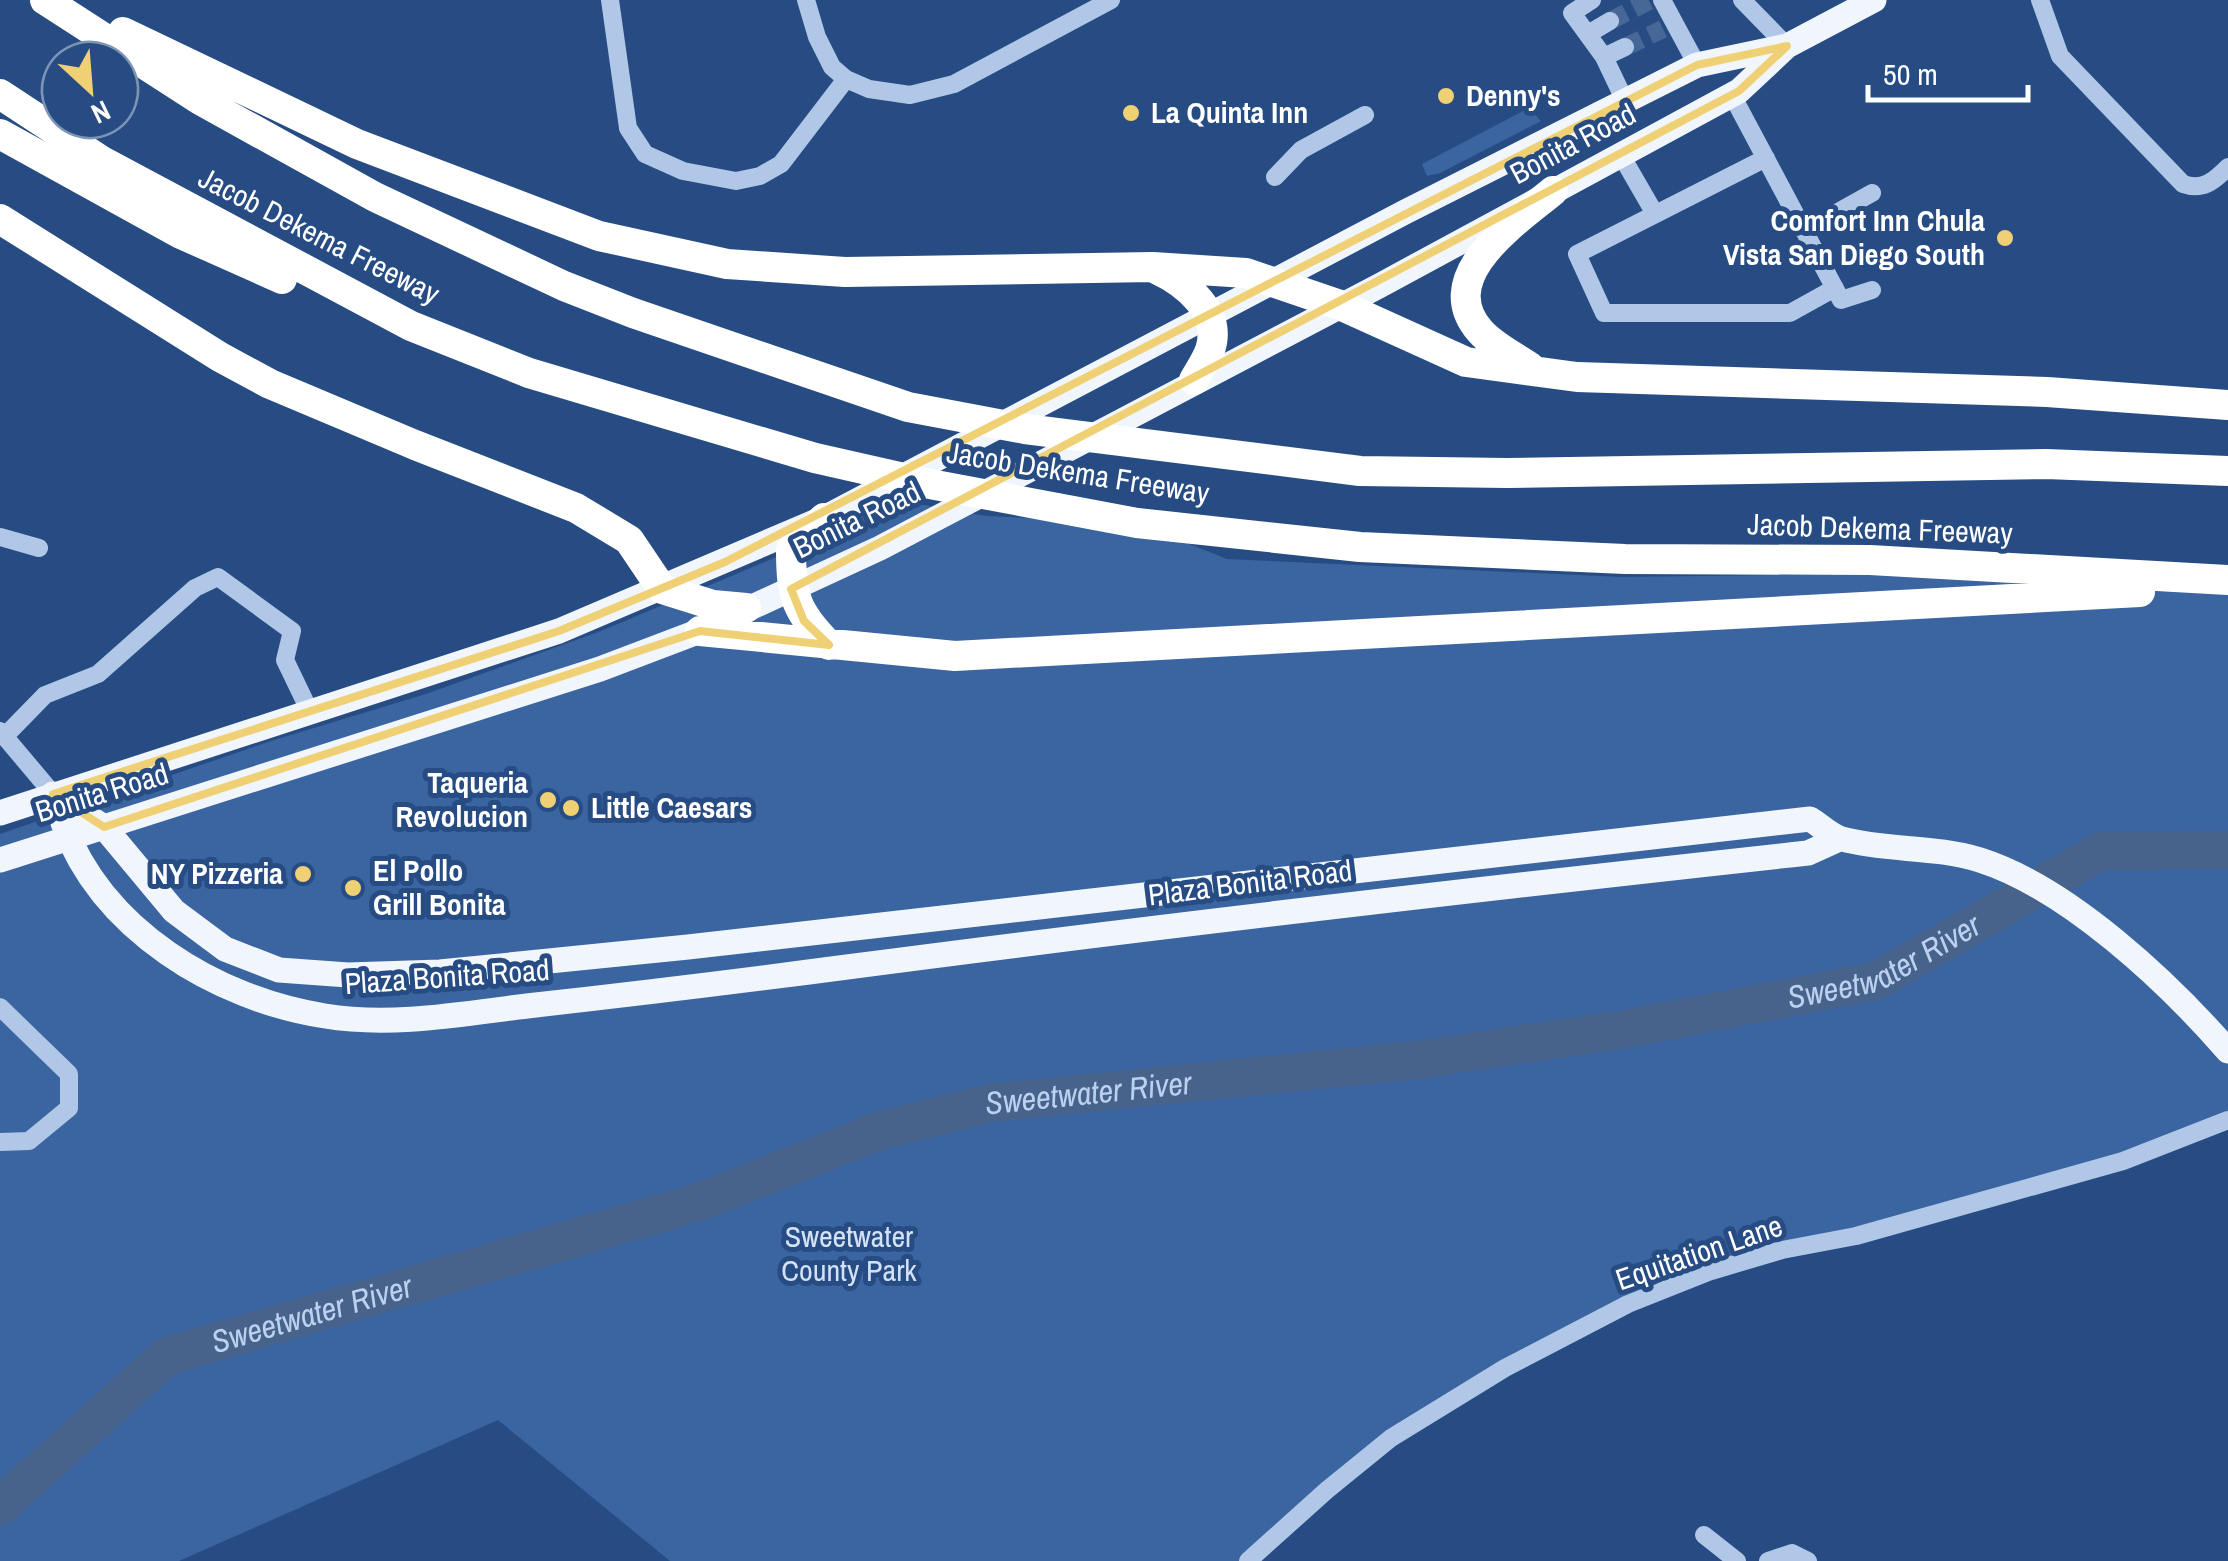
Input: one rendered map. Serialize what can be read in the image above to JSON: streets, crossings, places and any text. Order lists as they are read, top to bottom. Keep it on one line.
{"streets":{"highway":["Jacob Dekema Freeway"],"main road":["Bonita Road","Plaza Bonita Road"],"street":["Equitation Lane"]},"crossings":[["Bonita Road","Plaza Bonita Road"]],"water":["Sweetwater River"],"parks":["Sweetwater County Park"],"places":["Denny's","La Quinta Inn","Comfort Inn Chula Vista San Diego South","Taqueria Revolucion","Little Caesars","NY Pizzeria","El Pollo Grill Bonita"],"scale_bar":"50 m","north":"bottom right"}
